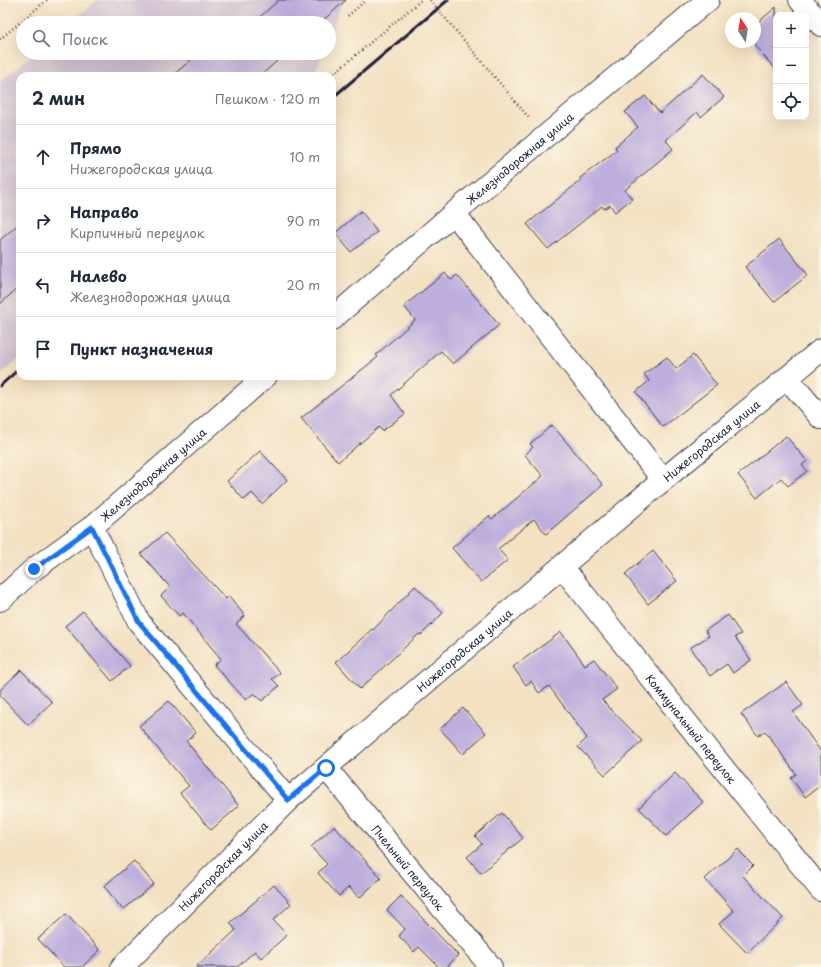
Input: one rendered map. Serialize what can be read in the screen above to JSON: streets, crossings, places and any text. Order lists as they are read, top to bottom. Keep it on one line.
{"streets":{"street":["Железнодорожная улица","Нижегородская улица","Коммунальный переулок","Пчельный переулок"]},"crossings":[["Нижегородская улица","Коммунальный переулок"],["Нижегородская улица","Пчельный переулок"]],"north":"top","page":{"map_buttons":["+","−"],"search":"Поиск","heading":["2 мин","Пешком · 120 m"],"list":[["Прямо","Нижегородская улица","10 m"],["Направо","Кирпичный переулок","90 m"],["Налево","Железнодорожная улица","20 m"],"Пункт назначения"]}}
